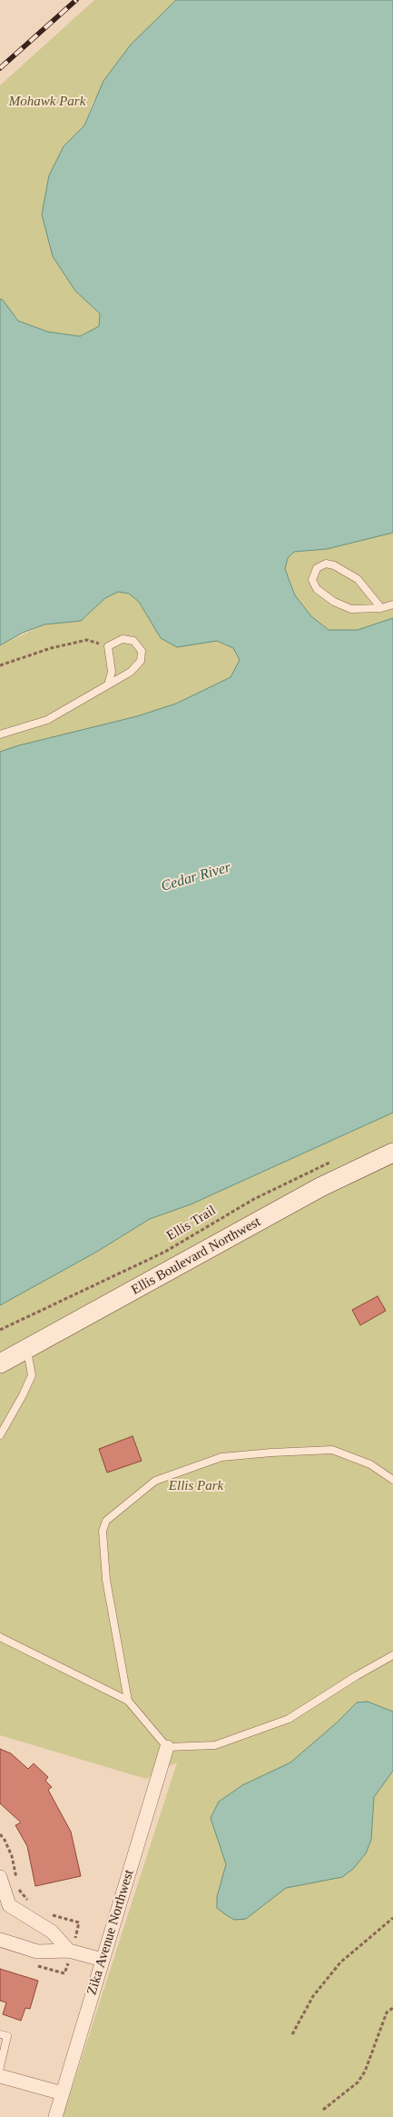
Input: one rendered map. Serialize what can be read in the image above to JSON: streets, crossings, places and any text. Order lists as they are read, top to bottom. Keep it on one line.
{"streets":{"street":["Ellis Boulevard Northwest","Zika Avenue Northwest"],"path":["Ellis Trail"]},"water":["Cedar River"],"parks":["Mohawk Park","Ellis Park"]}
